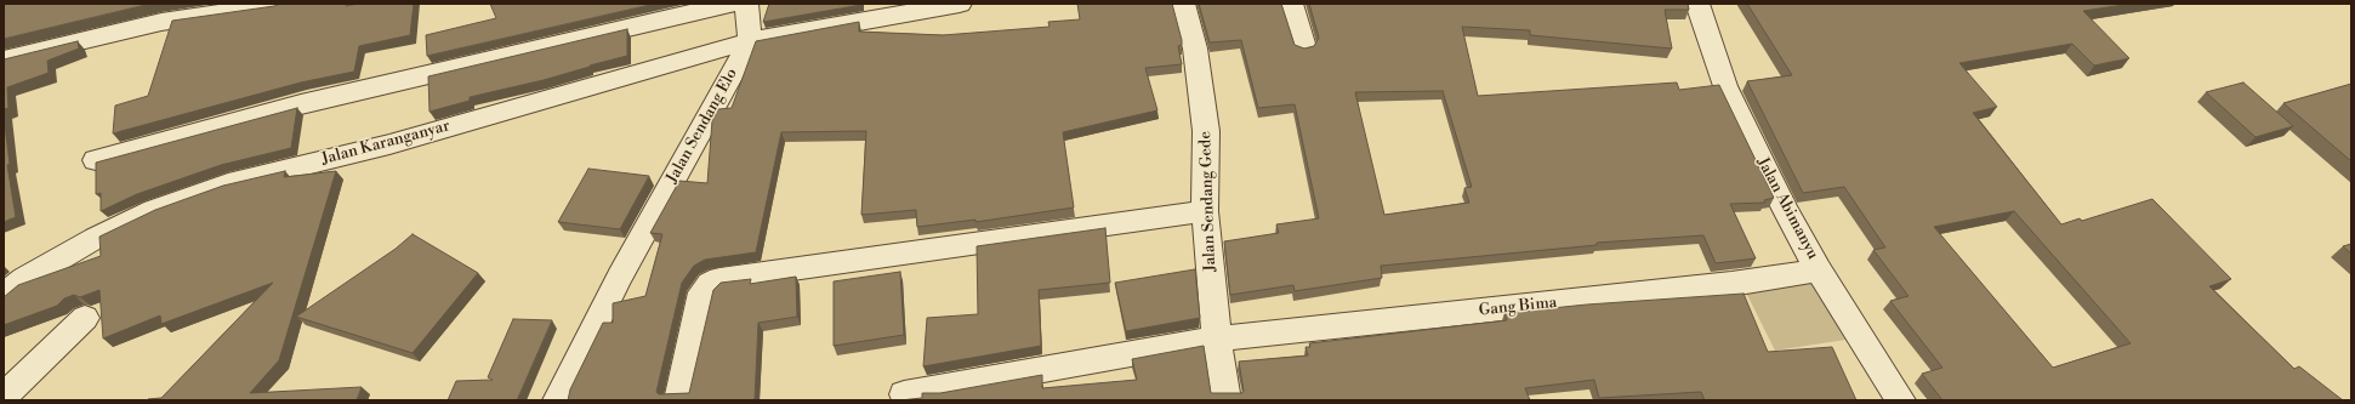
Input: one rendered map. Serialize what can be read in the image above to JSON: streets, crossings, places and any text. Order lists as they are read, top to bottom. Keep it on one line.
{"streets":{"street":["Jalan Sendang Elo","Jalan Karanganyar","Jalan Sendang Gede","Jalan Abimanyu","Gang Bima"]},"crossings":[["Jalan Sendang Elo","Jalan Karanganyar"],["Jalan Sendang Gede","Gang Bima"],["Jalan Abimanyu","Gang Bima"]]}
